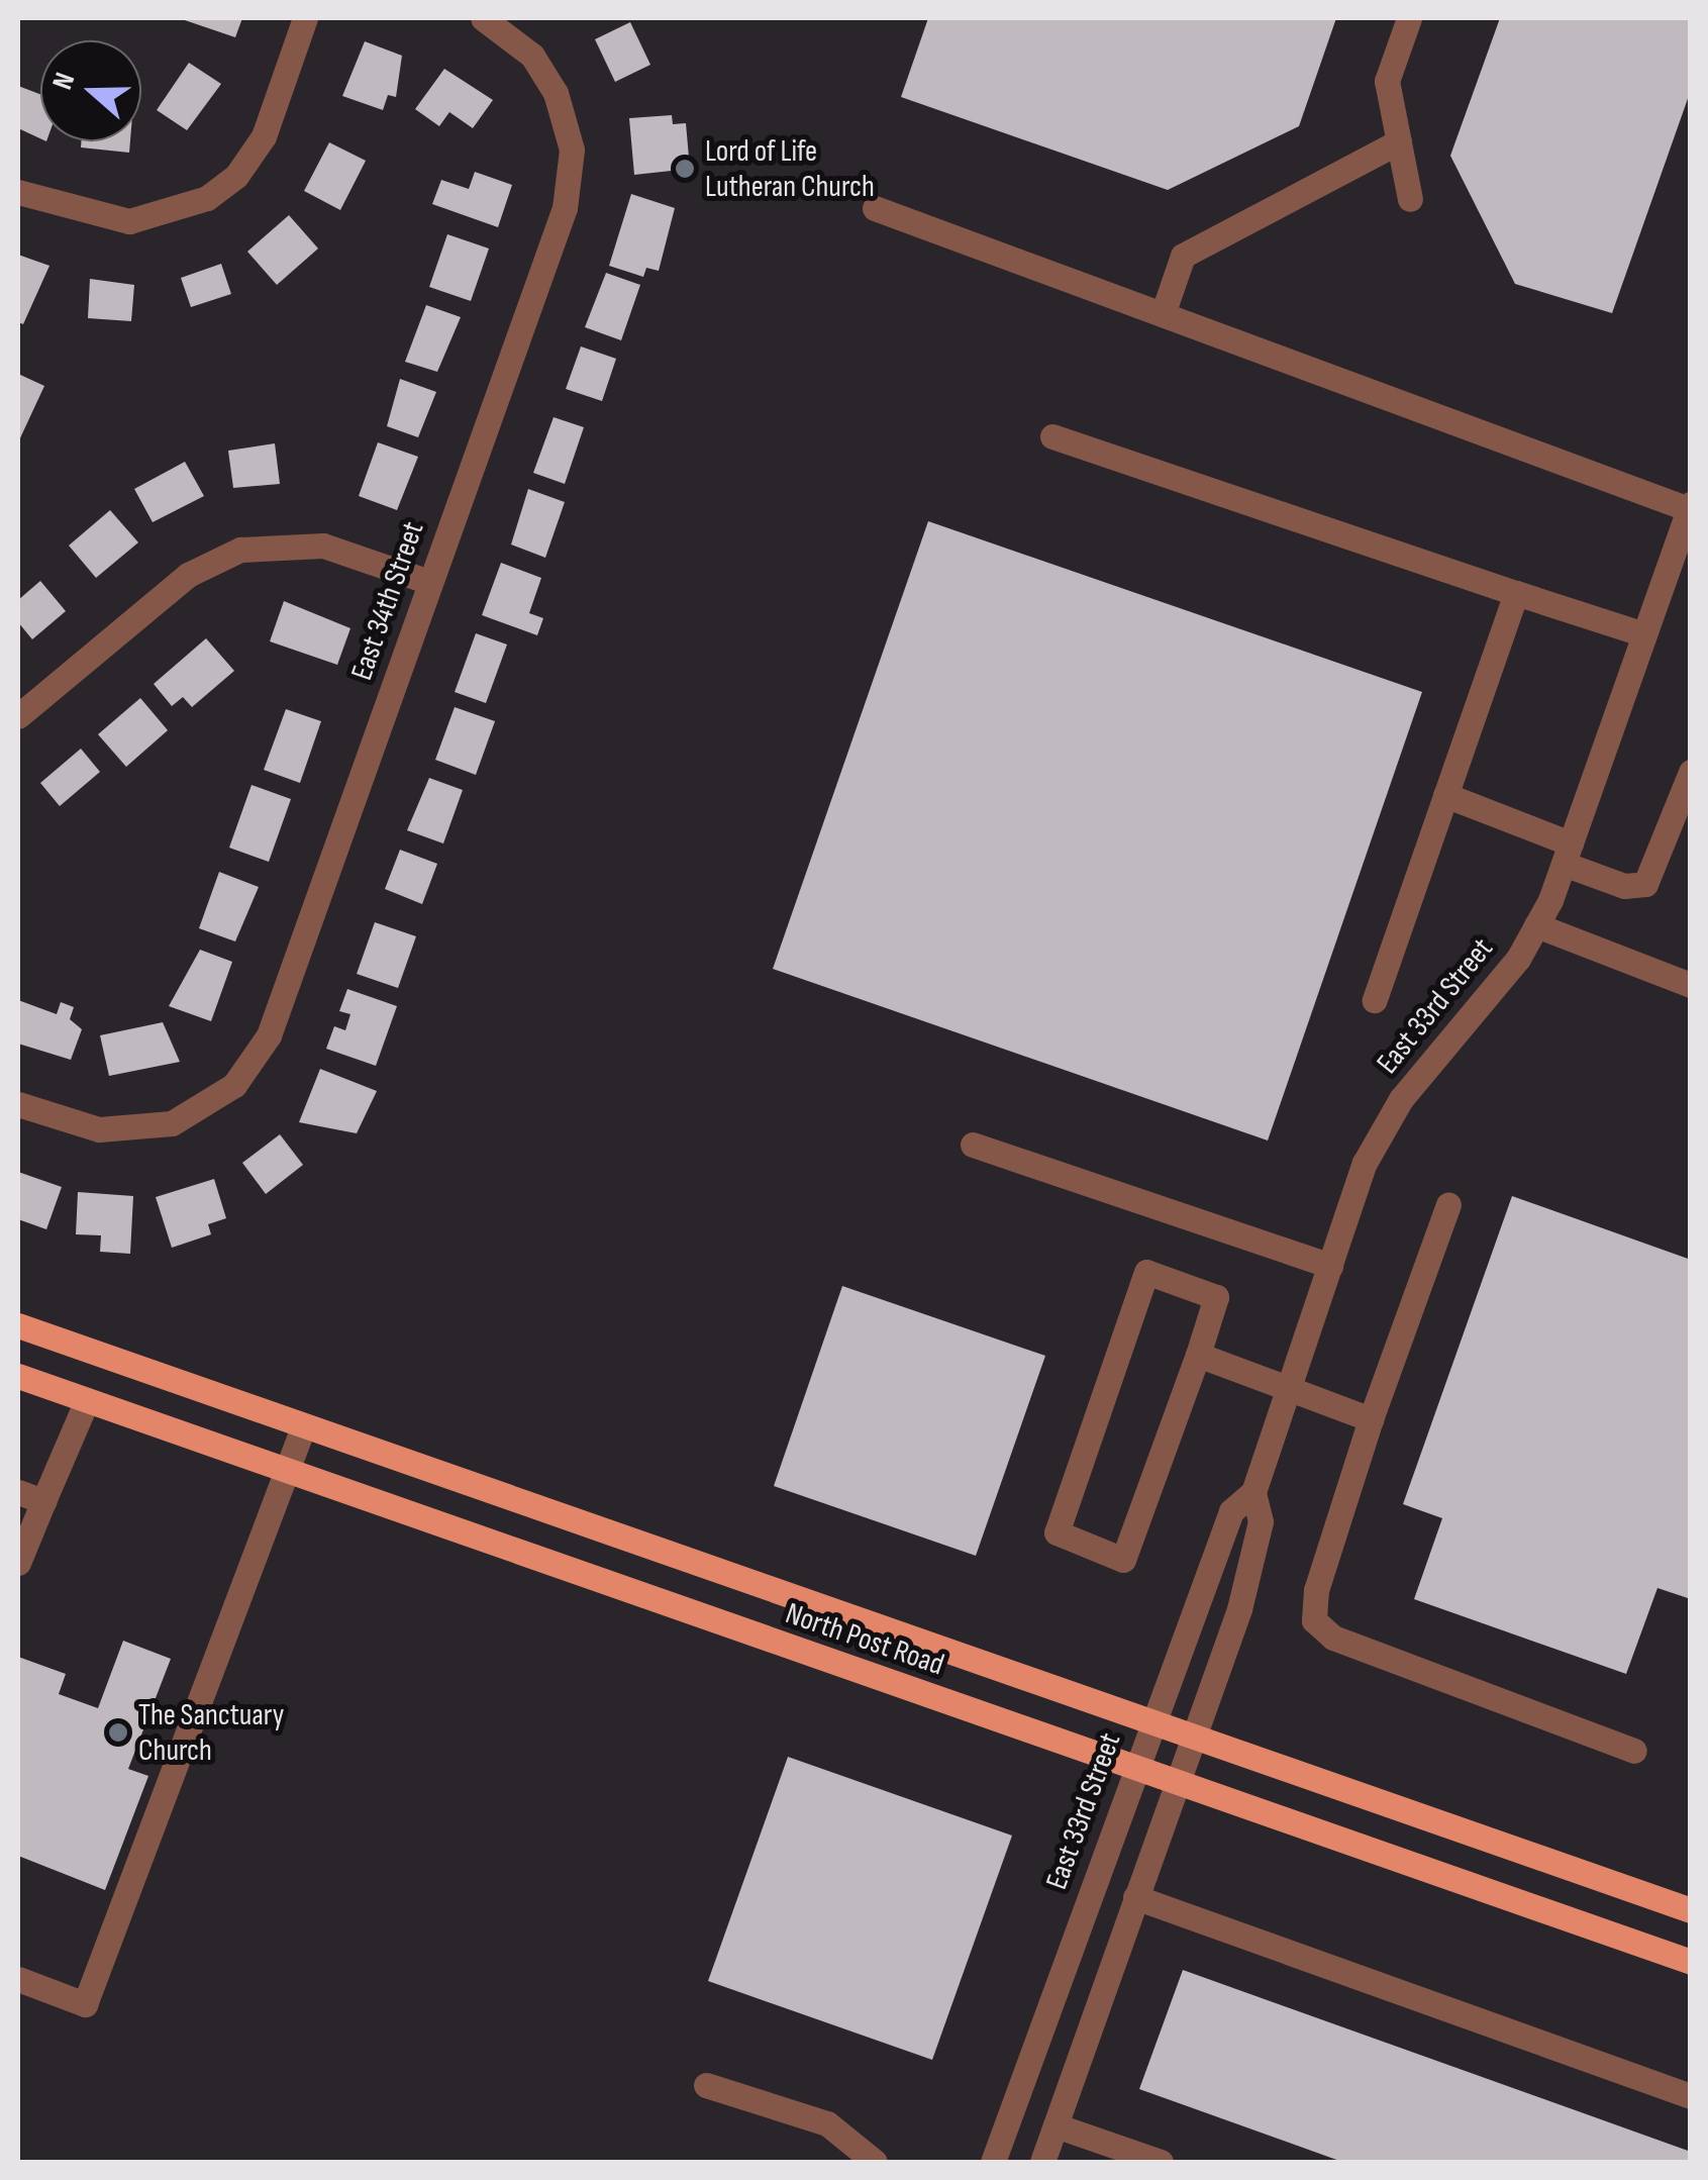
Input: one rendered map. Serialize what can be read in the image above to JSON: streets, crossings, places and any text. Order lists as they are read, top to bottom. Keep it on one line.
{"streets":{"main road":["North Post Road"],"street":["East 34th Street","East 33rd Street"]},"crossings":[["East 33rd Street","North Post Road"]],"places":["Lord of Life Lutheran Church","The Sanctuary Church"],"north":"left"}
